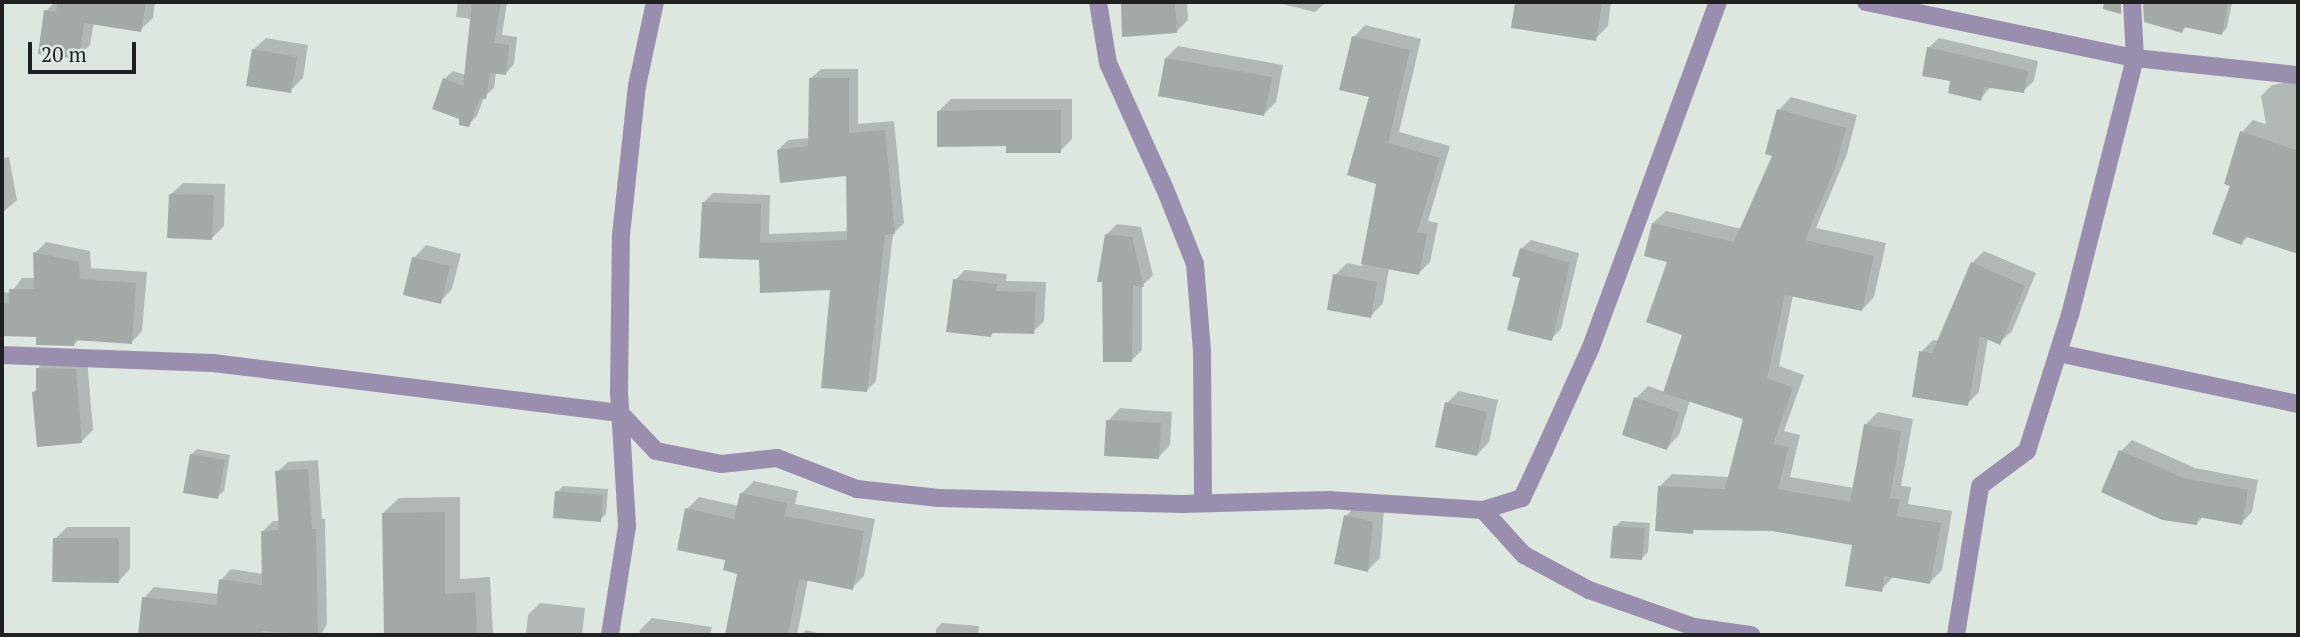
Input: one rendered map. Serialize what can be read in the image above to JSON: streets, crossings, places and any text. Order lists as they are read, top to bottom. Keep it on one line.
{"scale_bar":"20 m"}
